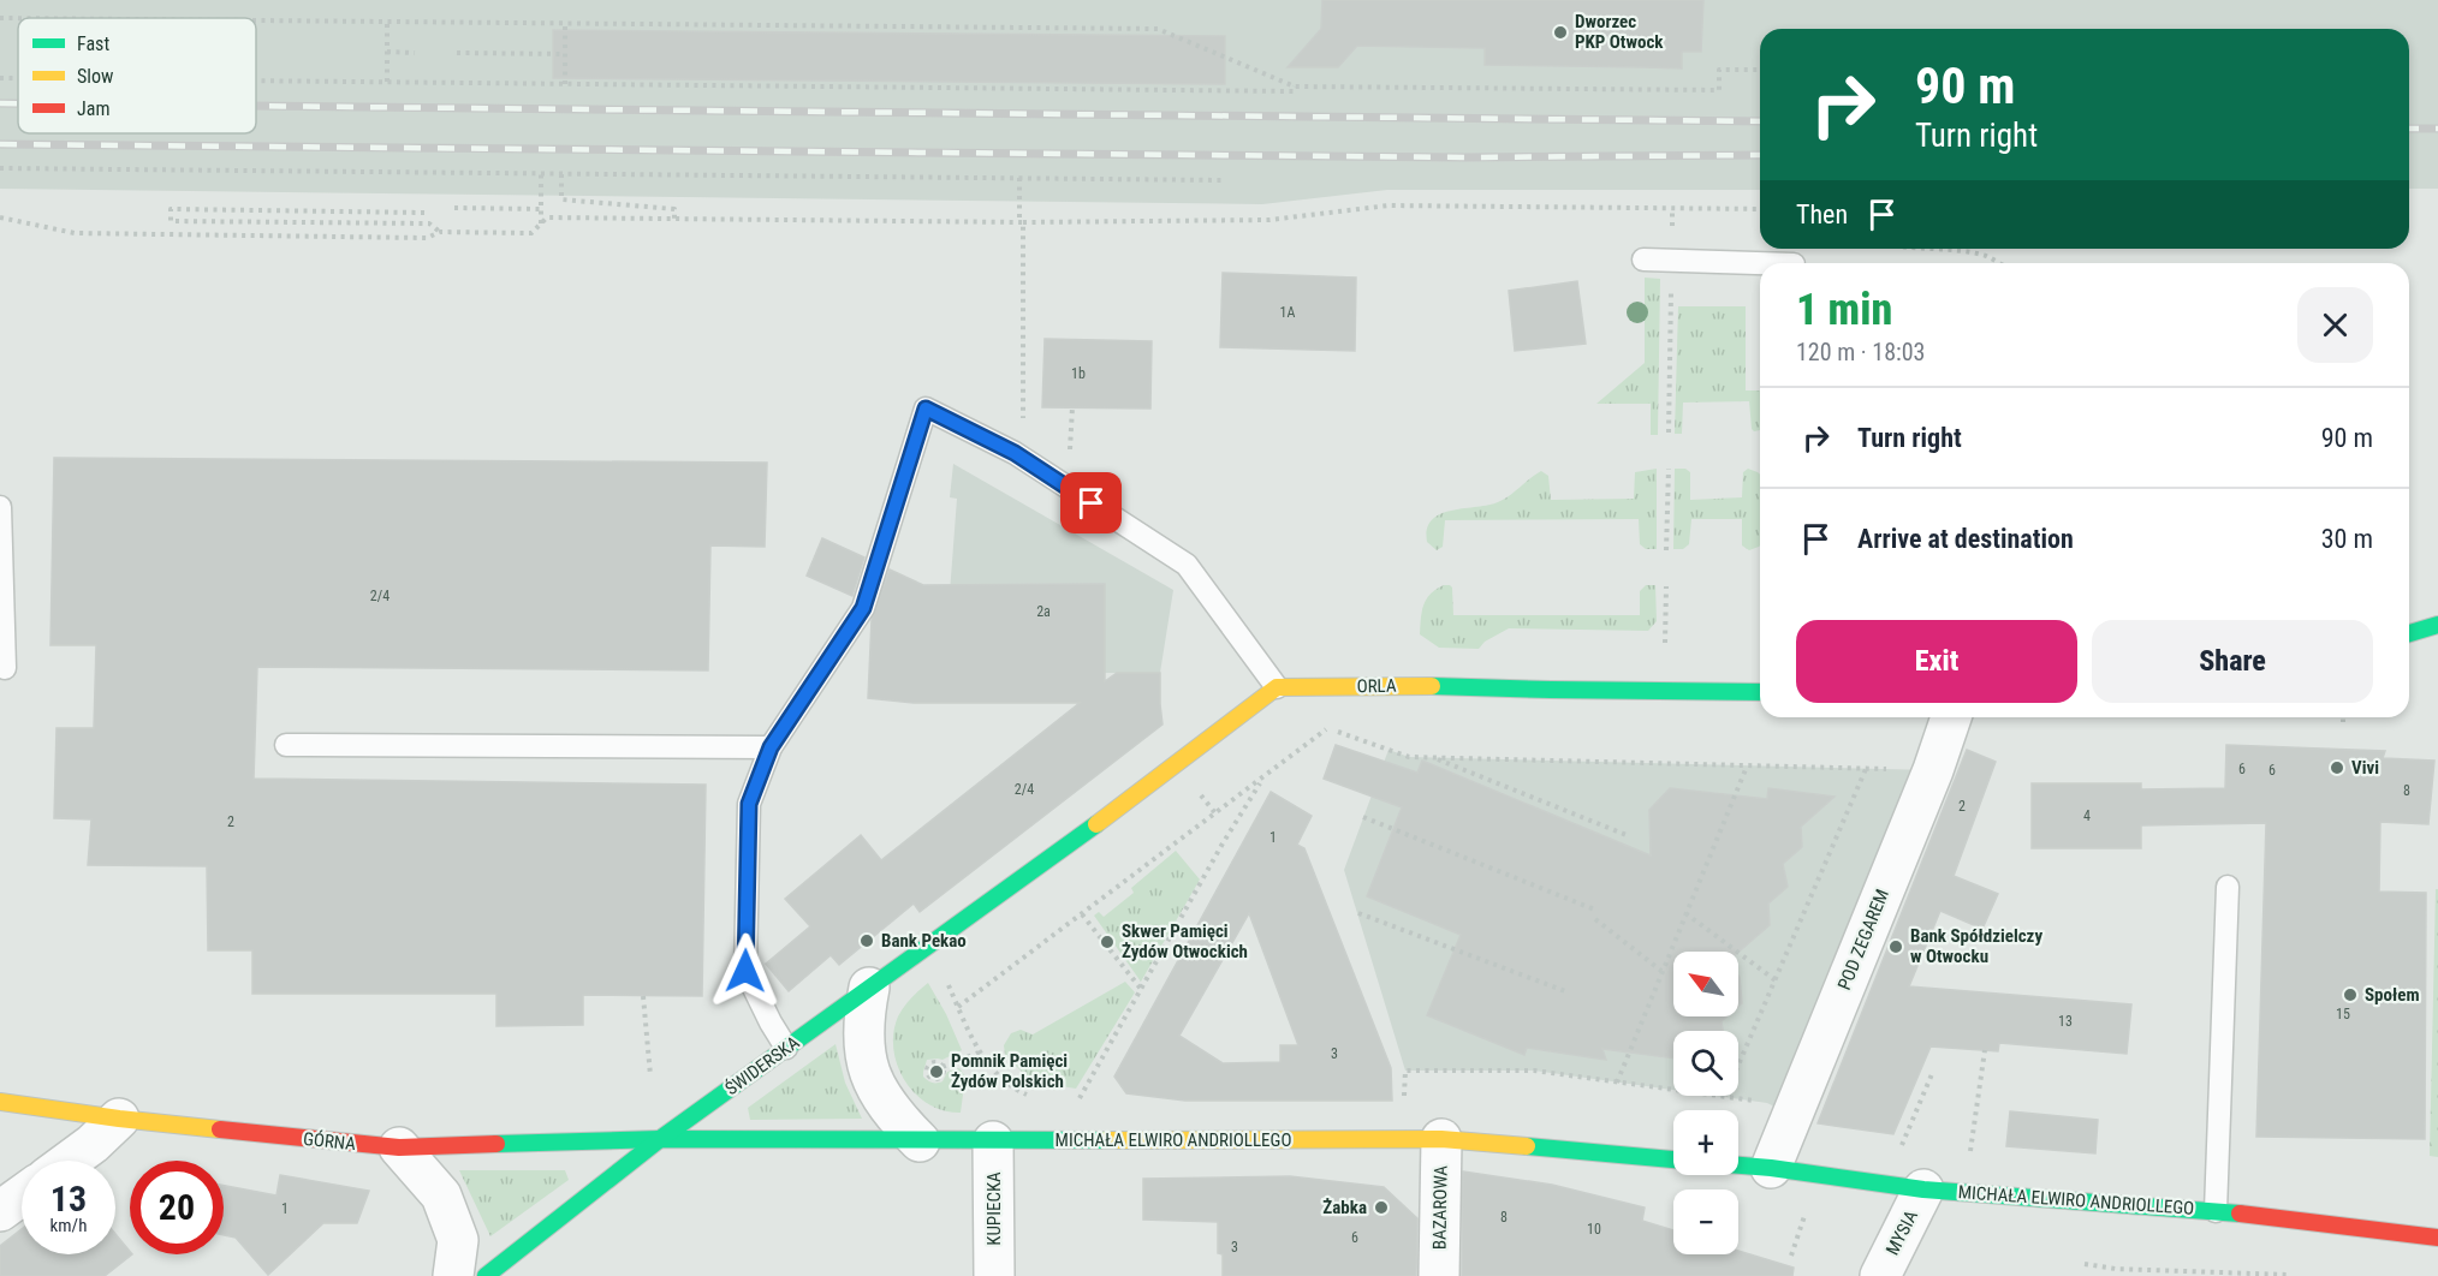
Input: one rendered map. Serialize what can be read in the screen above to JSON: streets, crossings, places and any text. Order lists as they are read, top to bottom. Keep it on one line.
{"streets":{"street":["ORLA","POD ZEGAREM","ŚWIDERSKA","MICHAŁA ELWIRO ANDRIOLLEGO","GÓRNA","BAZAROWA","KUPIECKA","MYSIA"]},"crossings":[["ORLA","ŚWIDERSKA"],["POD ZEGAREM","MICHAŁA ELWIRO ANDRIOLLEGO"],["ŚWIDERSKA","MICHAŁA ELWIRO ANDRIOLLEGO"],["ŚWIDERSKA","GÓRNA"],["MICHAŁA ELWIRO ANDRIOLLEGO","GÓRNA"],["MICHAŁA ELWIRO ANDRIOLLEGO","BAZAROWA"],["MICHAŁA ELWIRO ANDRIOLLEGO","KUPIECKA"],["MICHAŁA ELWIRO ANDRIOLLEGO","MYSIA"]],"places":["Dworzec PKP Otwock","Vivi","Bank Pekao","Skwer Pamięci Żydów Otwockich","Bank Spółdzielczy w Otwocku","Społem","Pomnik Pamięci Żydów Polskich","Żabka"],"house_numbers":["1A","1b","2/4","2a","6","6","2/4","8","2","4","2","1","15","13","3","1","8","10","6","3"],"legend":["Fast","Slow","Jam"],"north":"top left","page":{"turn":["90 m","Turn right"],"then":"Then","heading":["1 min","120 m · 18:03"],"list":[{"name":"Turn right","value":"90 m"},{"name":"Arrive at destination","value":"30 m"}],"buttons":["Exit","Share"],"map_buttons":["+","−"],"speed":"13 km/h","limit":"20"}}
